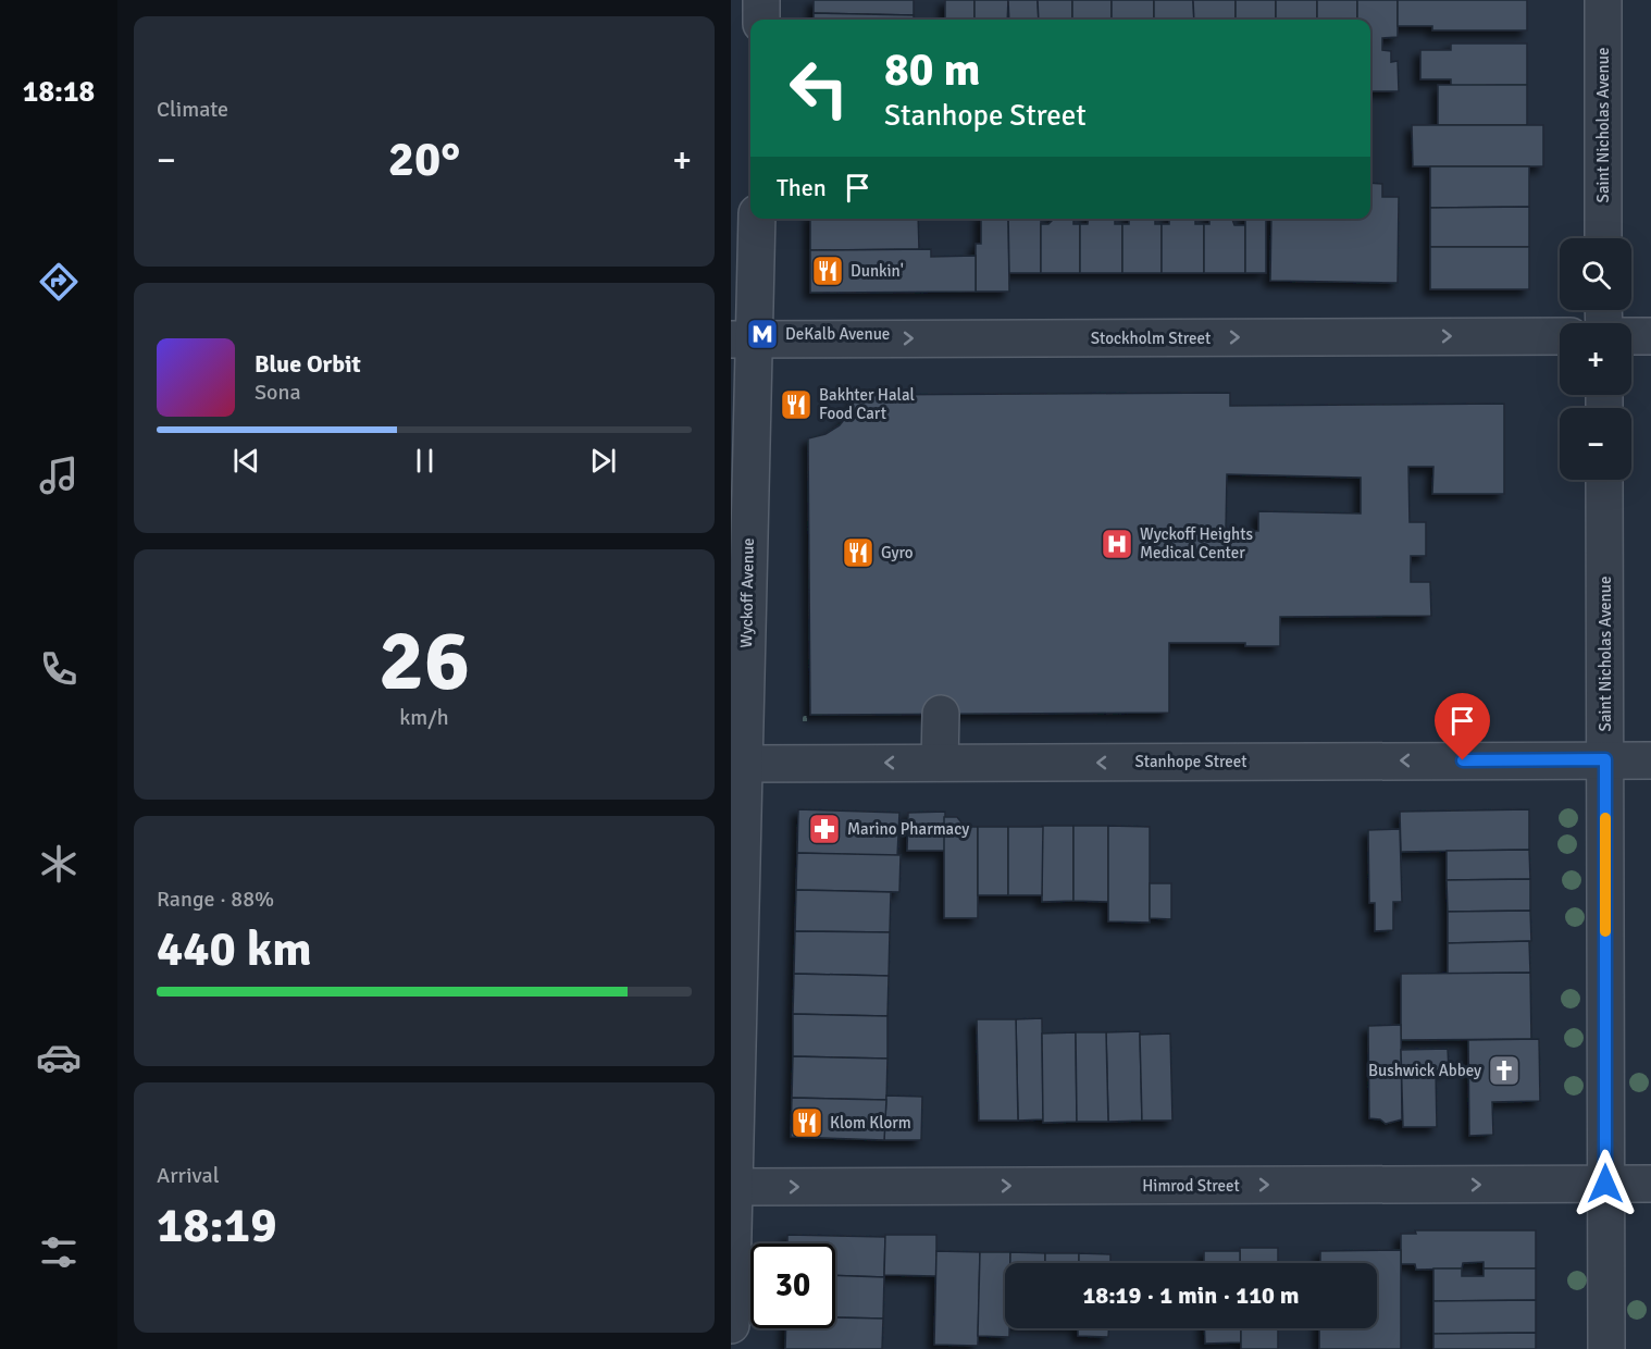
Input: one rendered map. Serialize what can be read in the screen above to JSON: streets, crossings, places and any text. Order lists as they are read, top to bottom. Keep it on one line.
{"streets":{"street":["Saint Nicholas Avenue","Stockholm Street","Wyckoff Avenue","Stanhope Street","Himrod Street"]},"crossings":[["Saint Nicholas Avenue","Stanhope Street"],["Saint Nicholas Avenue","Himrod Street"],["Stockholm Street","Wyckoff Avenue"],["Wyckoff Avenue","Stanhope Street"],["Wyckoff Avenue","Himrod Street"]],"one_way":["Stockholm Street","Stanhope Street","Himrod Street"],"places":{"restaurant":["Dunkin'","Bakhter Halal Food Cart","Gyro","Klom Klorm"],"metro station":["DeKalb Avenue"],"hospital":["Wyckoff Heights Medical Center"],"pharmacy":["Marino Pharmacy"],"church":["Bushwick Abbey"]},"page":{"tabs":"18:18","tile":["Climate",["26","km/h"],["Range · 88%","440 km"],["Arrival","18:19"]],"turn":["80 m","Stanhope Street"],"heat":["−","20°","+"],"then":"Then","map_buttons":["+","−"],"song":["Blue Orbit","Sona"],"limit":"30","trip":"18:19 · 1 min · 110 m"}}
